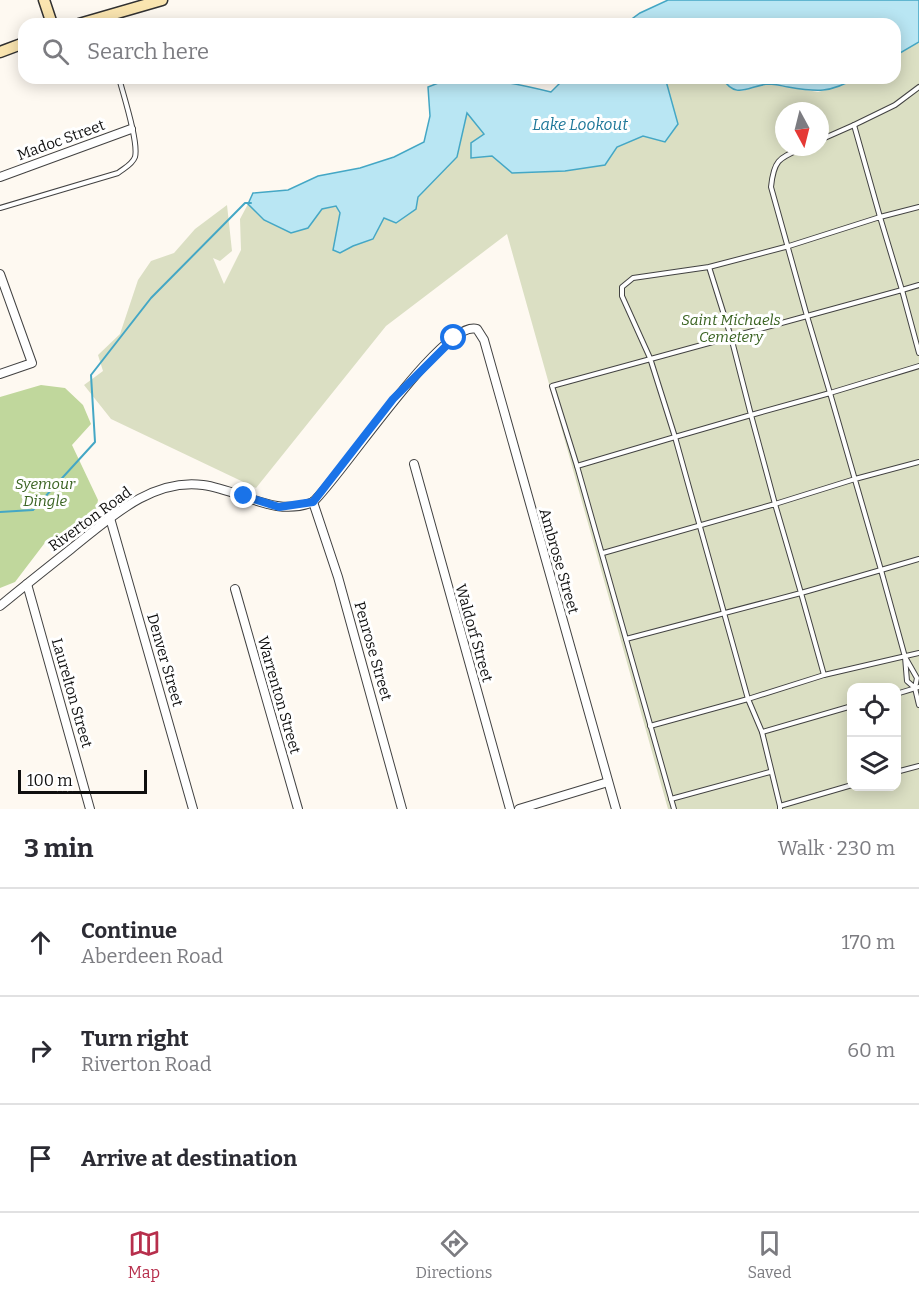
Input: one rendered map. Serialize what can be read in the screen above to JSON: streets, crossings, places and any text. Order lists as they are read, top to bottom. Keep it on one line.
{"streets":{"street":["Madoc Street","Riverton Road","Ambrose Street","Waldorf Street","Penrose Street","Denver Street","Laurelton Street","Warrenton Street"]},"crossings":[["Riverton Road","Ambrose Street"],["Riverton Road","Penrose Street"],["Riverton Road","Denver Street"],["Riverton Road","Laurelton Street"],["Ambrose Street","Penrose Street"]],"water":["Lake Lookout"],"parks":["Saint Michaels Cemetery","Syemour Dingle"],"scale_bar":"100 m","north":"bottom","page":{"search":"Search here","scale":"100 m","heading":["3 min","Walk · 230 m"],"list":[["Continue","Aberdeen Road","170 m"],["Turn right","Riverton Road","60 m"],"Arrive at destination"],"nav":["Map","Directions","Saved"]}}
